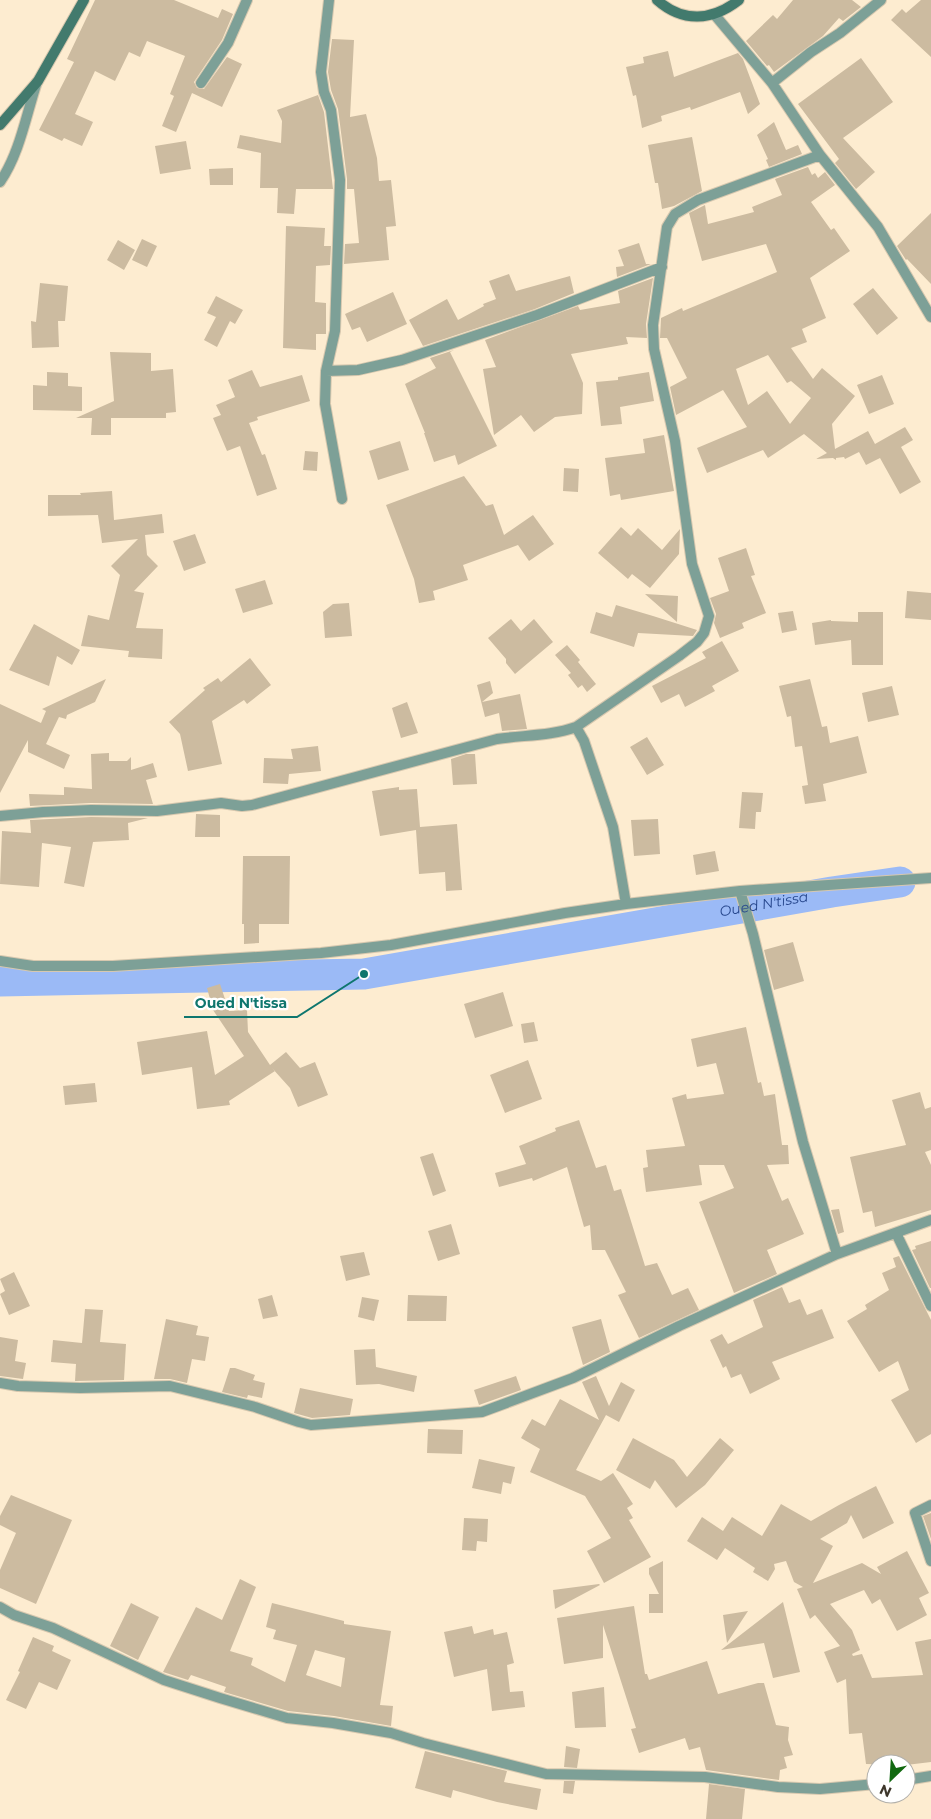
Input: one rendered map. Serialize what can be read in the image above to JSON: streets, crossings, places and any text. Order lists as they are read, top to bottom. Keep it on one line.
{"water":["Oued N'tissa"],"places":["Oued N'tissa"],"north":"bottom left"}
